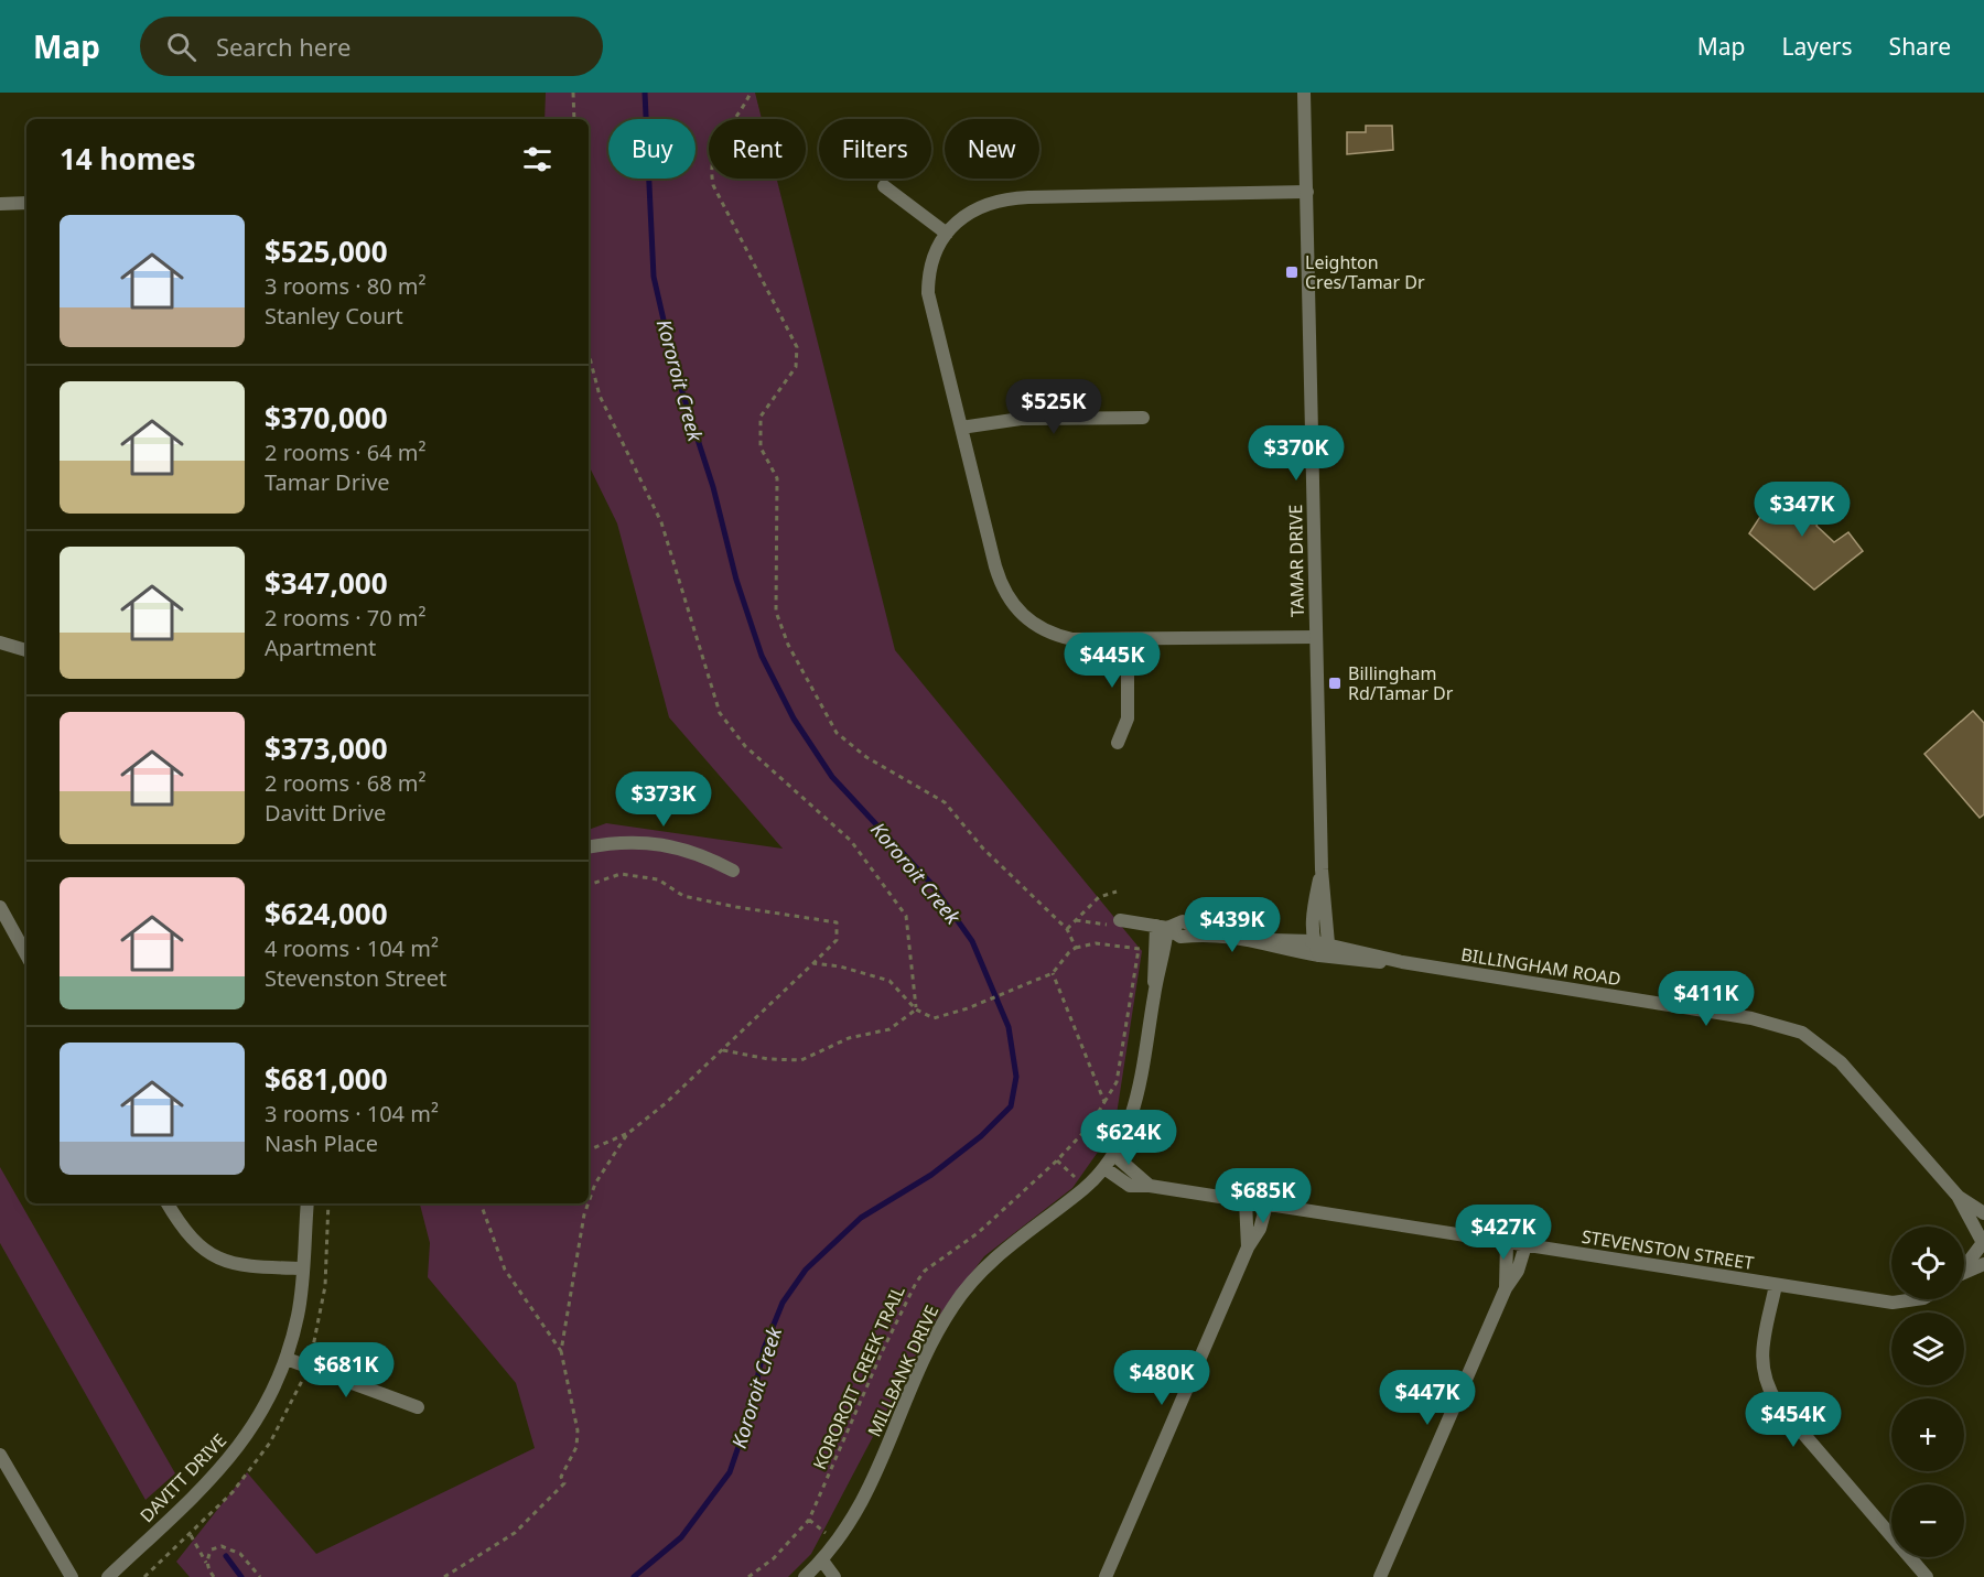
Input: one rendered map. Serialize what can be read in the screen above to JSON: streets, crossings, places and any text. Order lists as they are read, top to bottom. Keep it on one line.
{"streets":{"street":["TAMAR DRIVE","BILLINGHAM ROAD","STEVENSTON STREET","MILLBANK DRIVE","DAVITT DRIVE"],"path":["KOROROIT CREEK TRAIL"]},"crossings":[["TAMAR DRIVE","BILLINGHAM ROAD"],["BILLINGHAM ROAD","MILLBANK DRIVE"],["STEVENSTON STREET","MILLBANK DRIVE"]],"water":["Kororoit Creek"],"places":{"transit":["Leighton Cres/Tamar Dr","Billingham Rd/Tamar Dr"]},"page":{"header":"Map","search":"Search here","nav":["Map","Layers","Share"],"chip":["Buy","Rent","Filters","New"],"heading":"14 homes","list":[{"name":"$525,000","note":"3 rooms · 80 m² · Stanley Court"},{"name":"$370,000","note":"2 rooms · 64 m² · Tamar Drive"},{"name":"$347,000","note":"2 rooms · 70 m² · Apartment"},{"name":"$373,000","note":"2 rooms · 68 m² · Davitt Drive"},{"name":"$624,000","note":"4 rooms · 104 m² · Stevenston Street"},{"name":"$681,000","note":"3 rooms · 104 m² · Nash Place"}],"price":["$525K","$370K","$347K","$445K","$373K","$439K","$411K","$624K","$685K","$427K","$681K","$480K","$447K","$454K"],"map_buttons":["+","−"]}}
